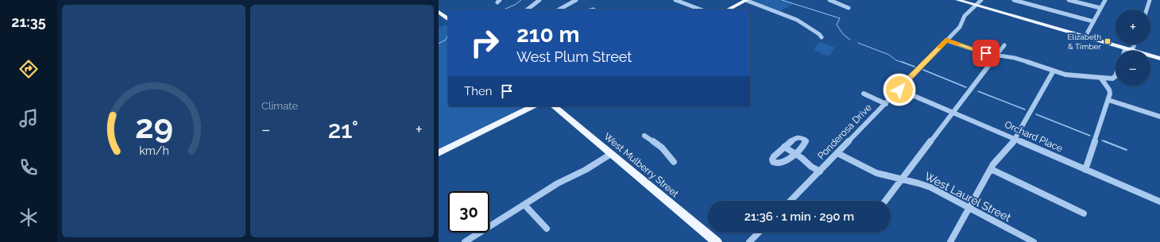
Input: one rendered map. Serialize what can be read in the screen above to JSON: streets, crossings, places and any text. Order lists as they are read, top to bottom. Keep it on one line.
{"streets":{"main road":["West Mulberry Street"],"street":["Ponderosa Drive","Orchard Place","West Laurel Street"]},"crossings":[["Ponderosa Drive","Orchard Place"],["Ponderosa Drive","West Laurel Street"]],"places":{"transit":["Elizabeth & Timber"]},"page":{"tabs":"21:35","tile":"Climate","map_buttons":["+","−"],"turn":["210 m","West Plum Street"],"then":"Then","heat":["−","21°","+"],"limit":"30","trip":"21:36 · 1 min · 290 m","gauge":["29","km/h"]}}
